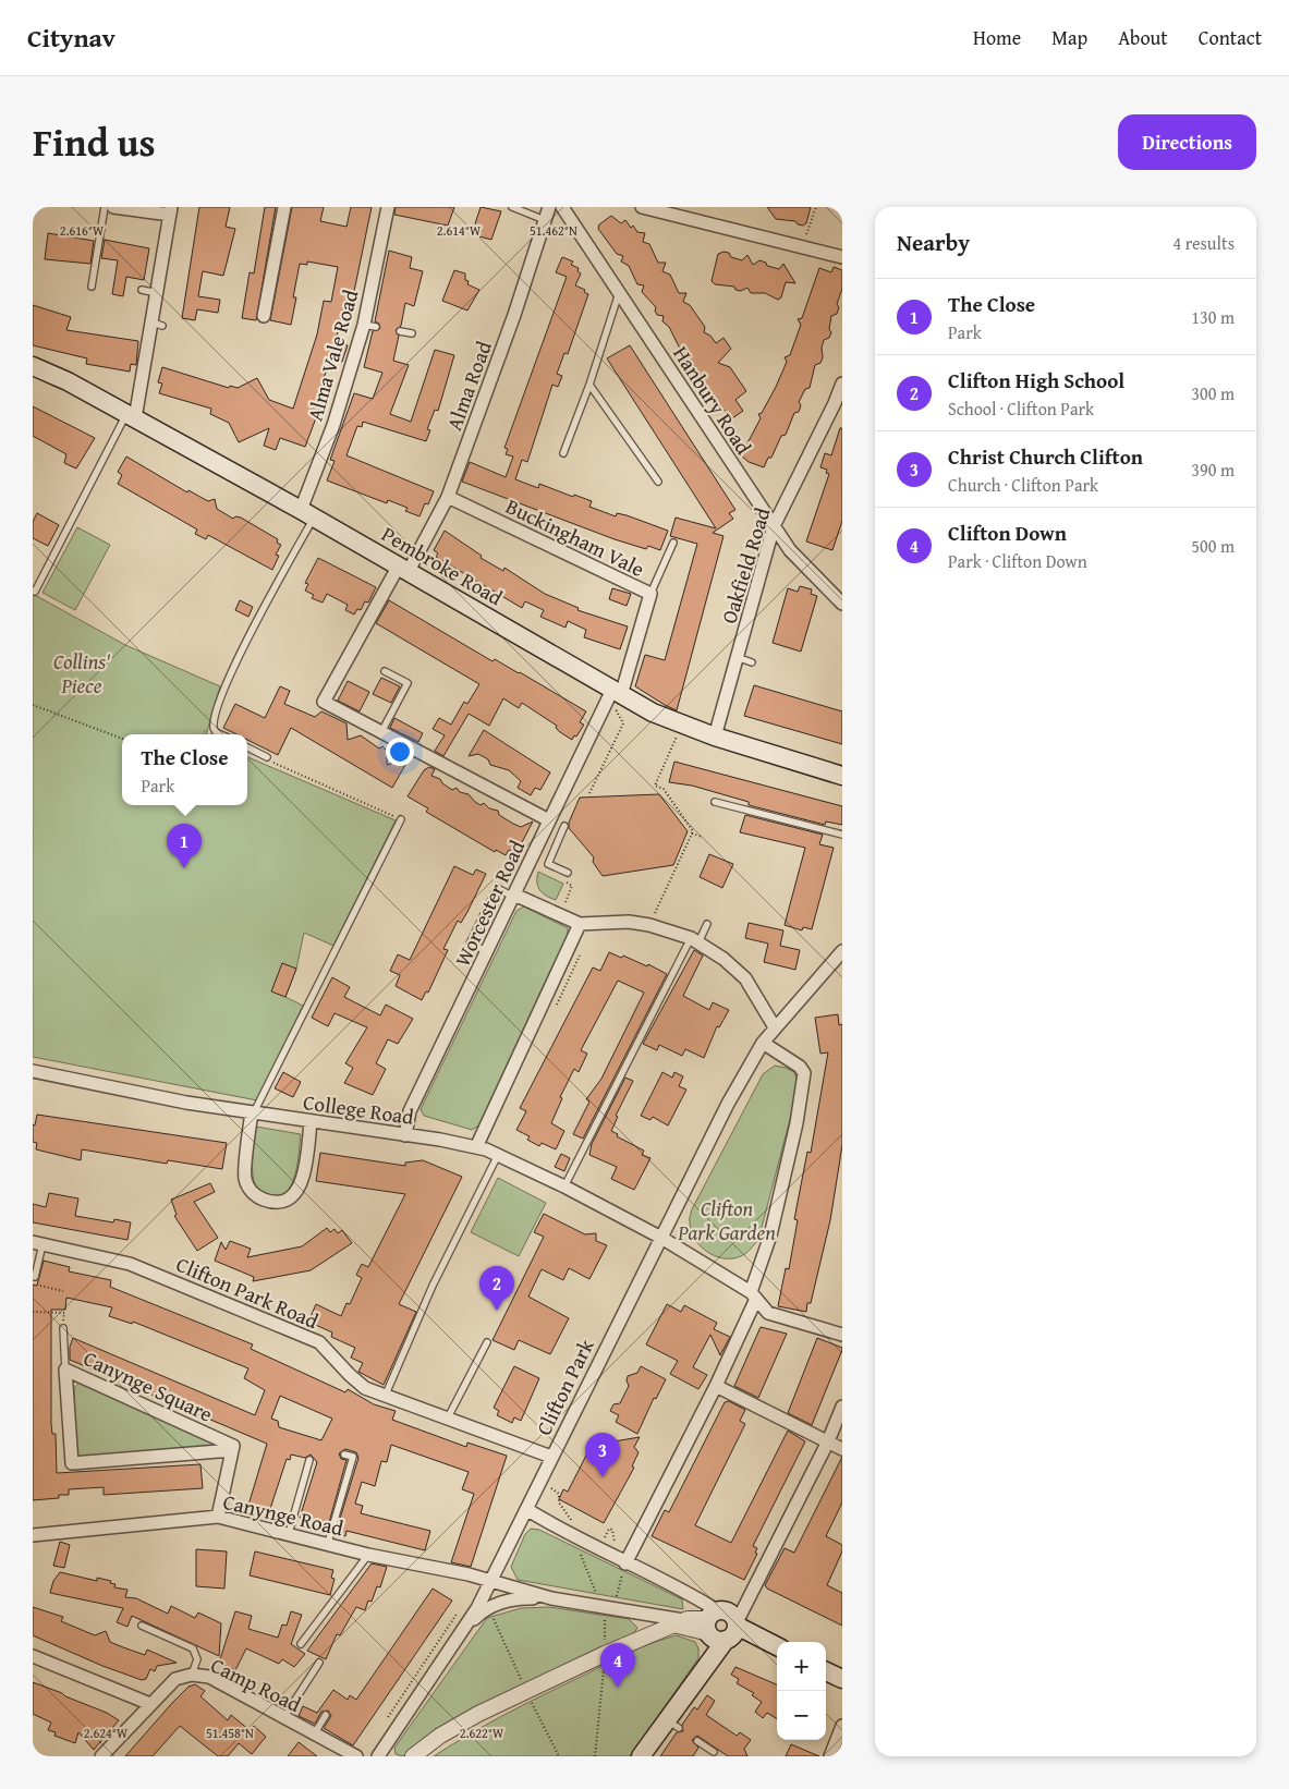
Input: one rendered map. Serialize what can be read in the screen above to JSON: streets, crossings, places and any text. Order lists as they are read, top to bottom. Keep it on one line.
{"streets":{"main road":["Pembroke Road"],"street":["Alma Vale Road","Alma Road","Hanbury Road","Buckingham Vale","Oakfield Road","Worcester Road","College Road","Clifton Park Road","Canynge Square","Clifton Park","Canynge Road","Camp Road"]},"crossings":[["Alma Vale Road","Pembroke Road"],["Alma Road","Buckingham Vale"],["Alma Road","Pembroke Road"],["Hanbury Road","Oakfield Road"],["Buckingham Vale","Pembroke Road"],["Buckingham Vale","Worcester Road"],["Pembroke Road","Oakfield Road"],["Pembroke Road","Worcester Road"],["Worcester Road","College Road"],["College Road","Clifton Park"],["Clifton Park Road","Clifton Park"],["Clifton Park","Canynge Road"]],"parks":["Collins' Piece","Clifton Park Garden"],"page":{"header":"Citynav","nav":["Home","Map","About","Contact"],"title":"Find us","buttons":"Directions","heading":["Nearby","4 results"],"list":[{"mark":"1","name":"The Close","note":"Park","value":"130 m"},{"mark":"2","name":"Clifton High School","note":"School · Clifton Park","value":"300 m"},{"mark":"3","name":"Christ Church Clifton","note":"Church · Clifton Park","value":"390 m"},{"mark":"4","name":"Clifton Down","note":"Park · Clifton Down","value":"500 m"}],"popup":["The Close","Park"],"pins":["1","2","3","4"],"map_buttons":["+","−"]},"coordinates":["2.614°W","2.616°W","51.462°N","2.624°W","51.458°N","2.622°W"]}
